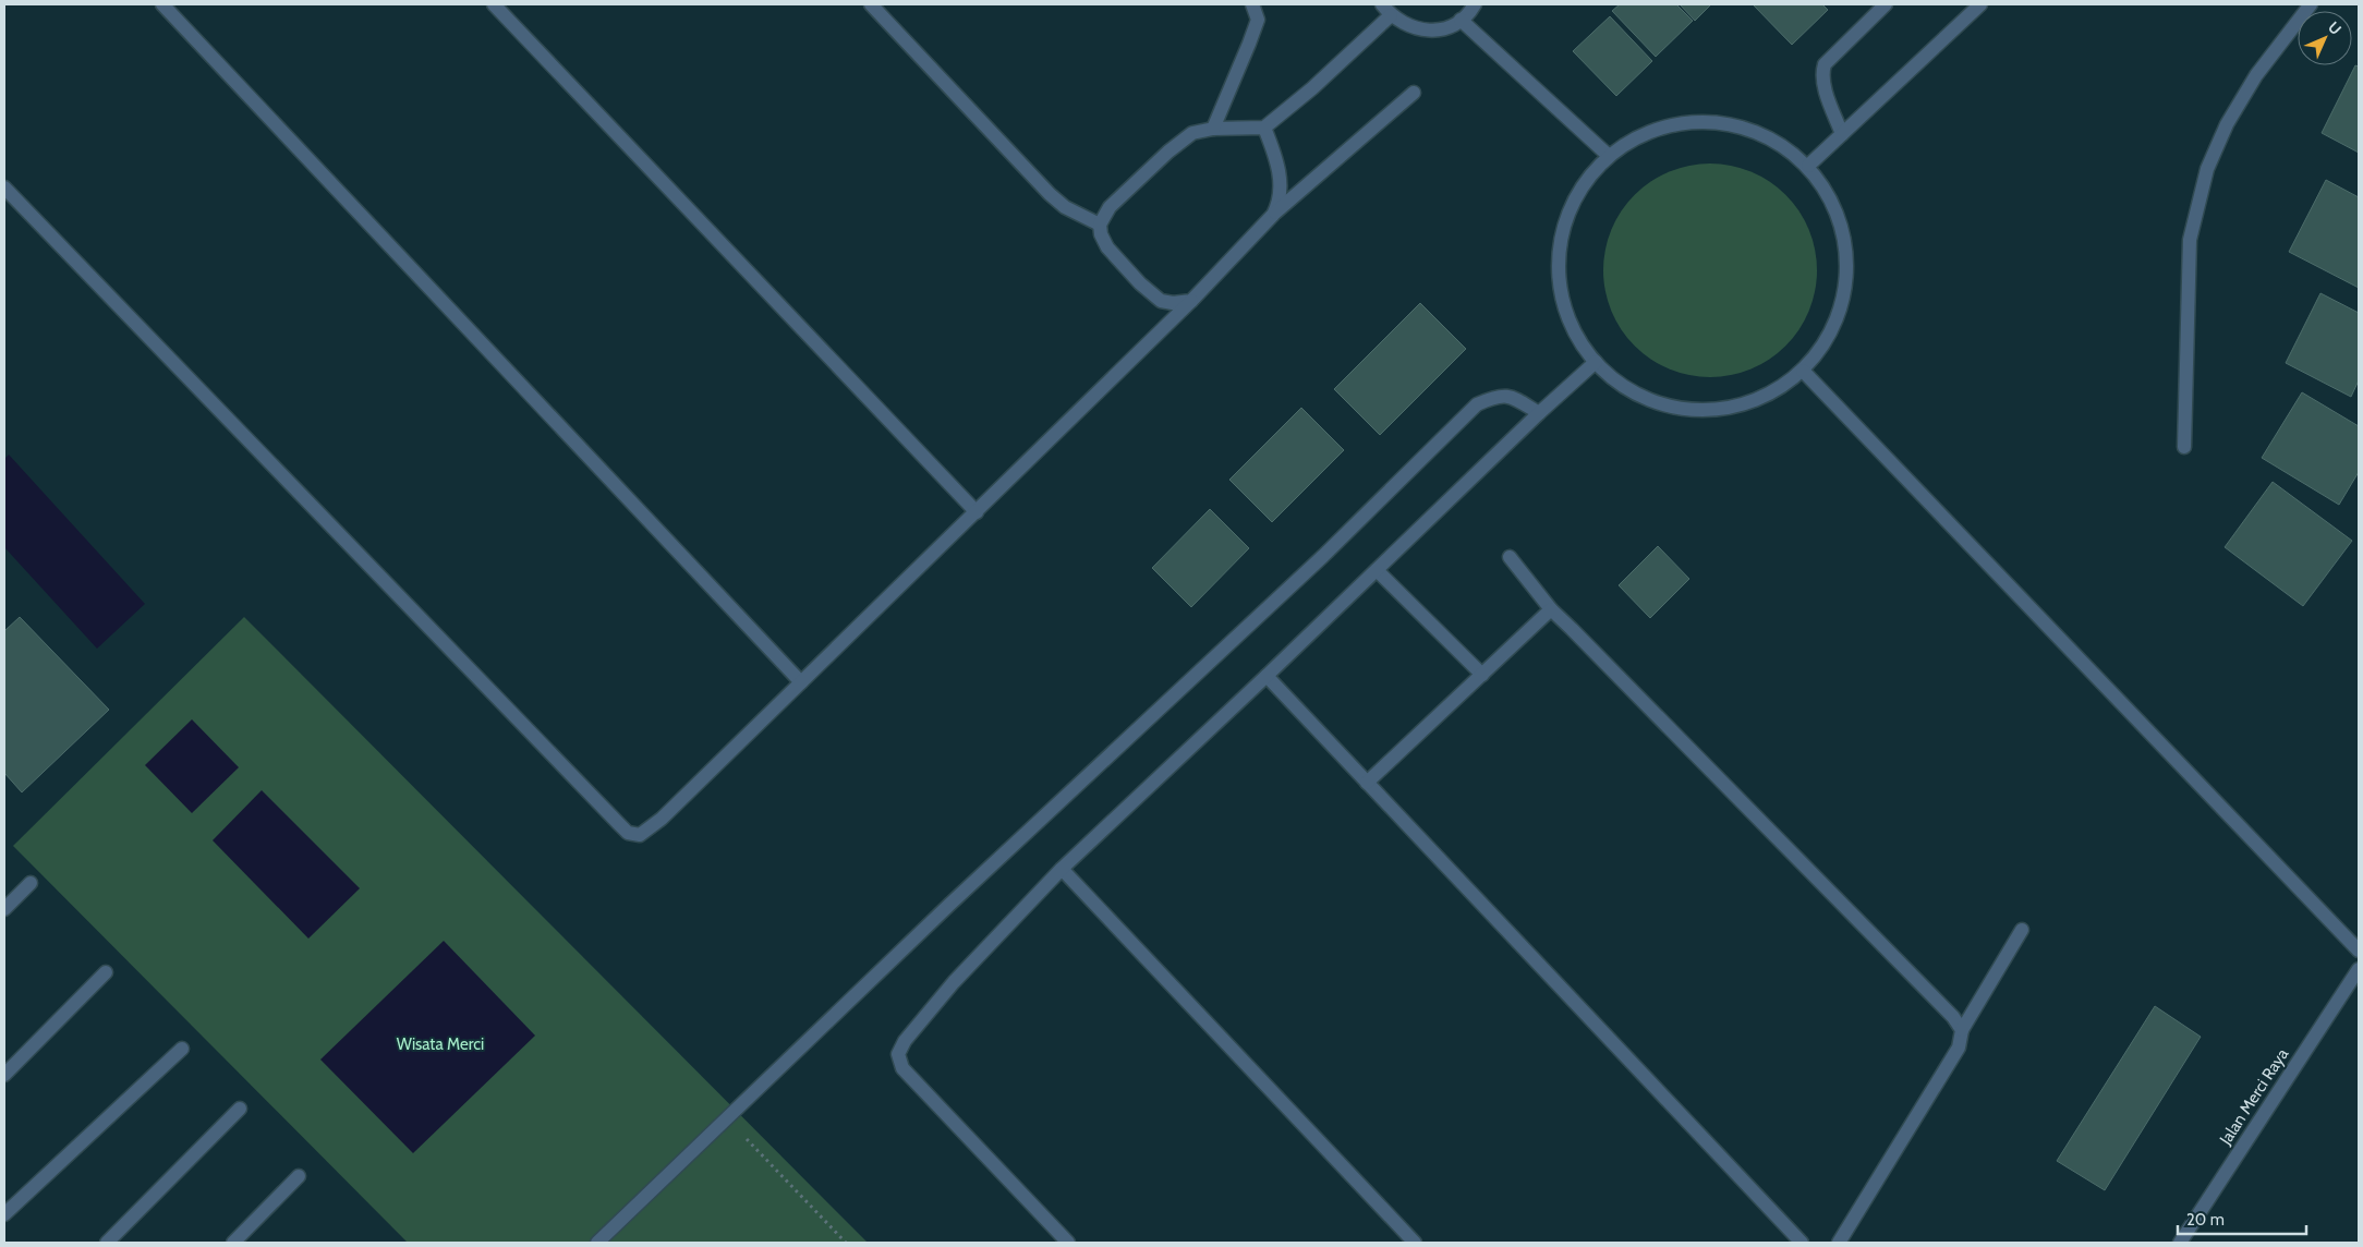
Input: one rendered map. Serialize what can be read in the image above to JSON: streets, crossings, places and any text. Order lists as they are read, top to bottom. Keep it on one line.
{"streets":{"street":["Jalan Merci Raya"]},"parks":["Wisata Merci"],"scale_bar":"20 m","north":"top right"}
